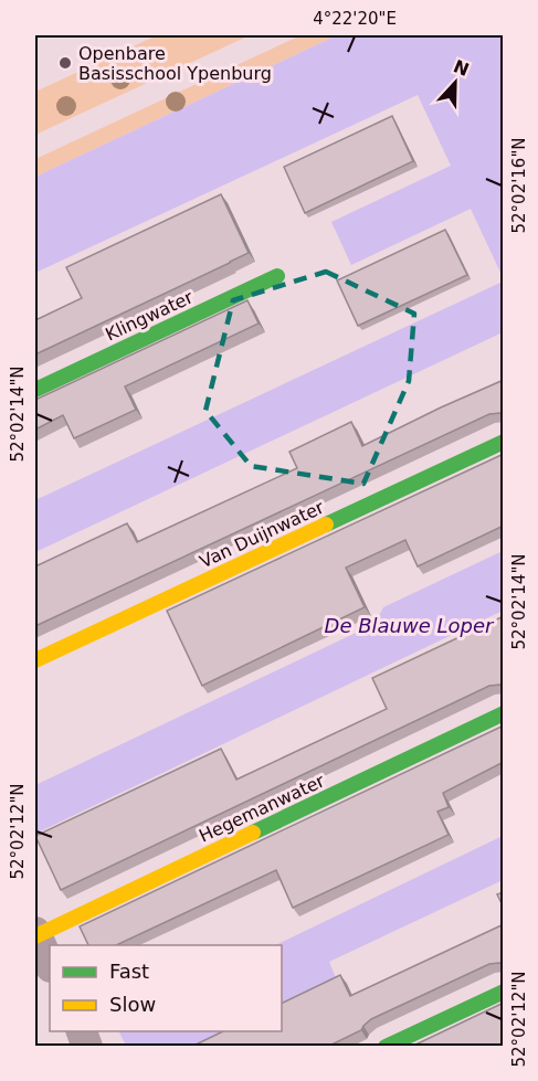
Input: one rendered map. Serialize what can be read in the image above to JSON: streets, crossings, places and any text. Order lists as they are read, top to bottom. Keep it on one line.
{"streets":{"street":["Klingwater","Van Duijnwater","Hegemanwater"]},"water":["De Blauwe Loper"],"places":["Openbare Basisschool Ypenburg"],"legend":["Fast","Slow"],"north":"top","coordinates":["4°22'20\"E","52°02'16\"N","52°02'14\"N","52°02'12\"N"]}
